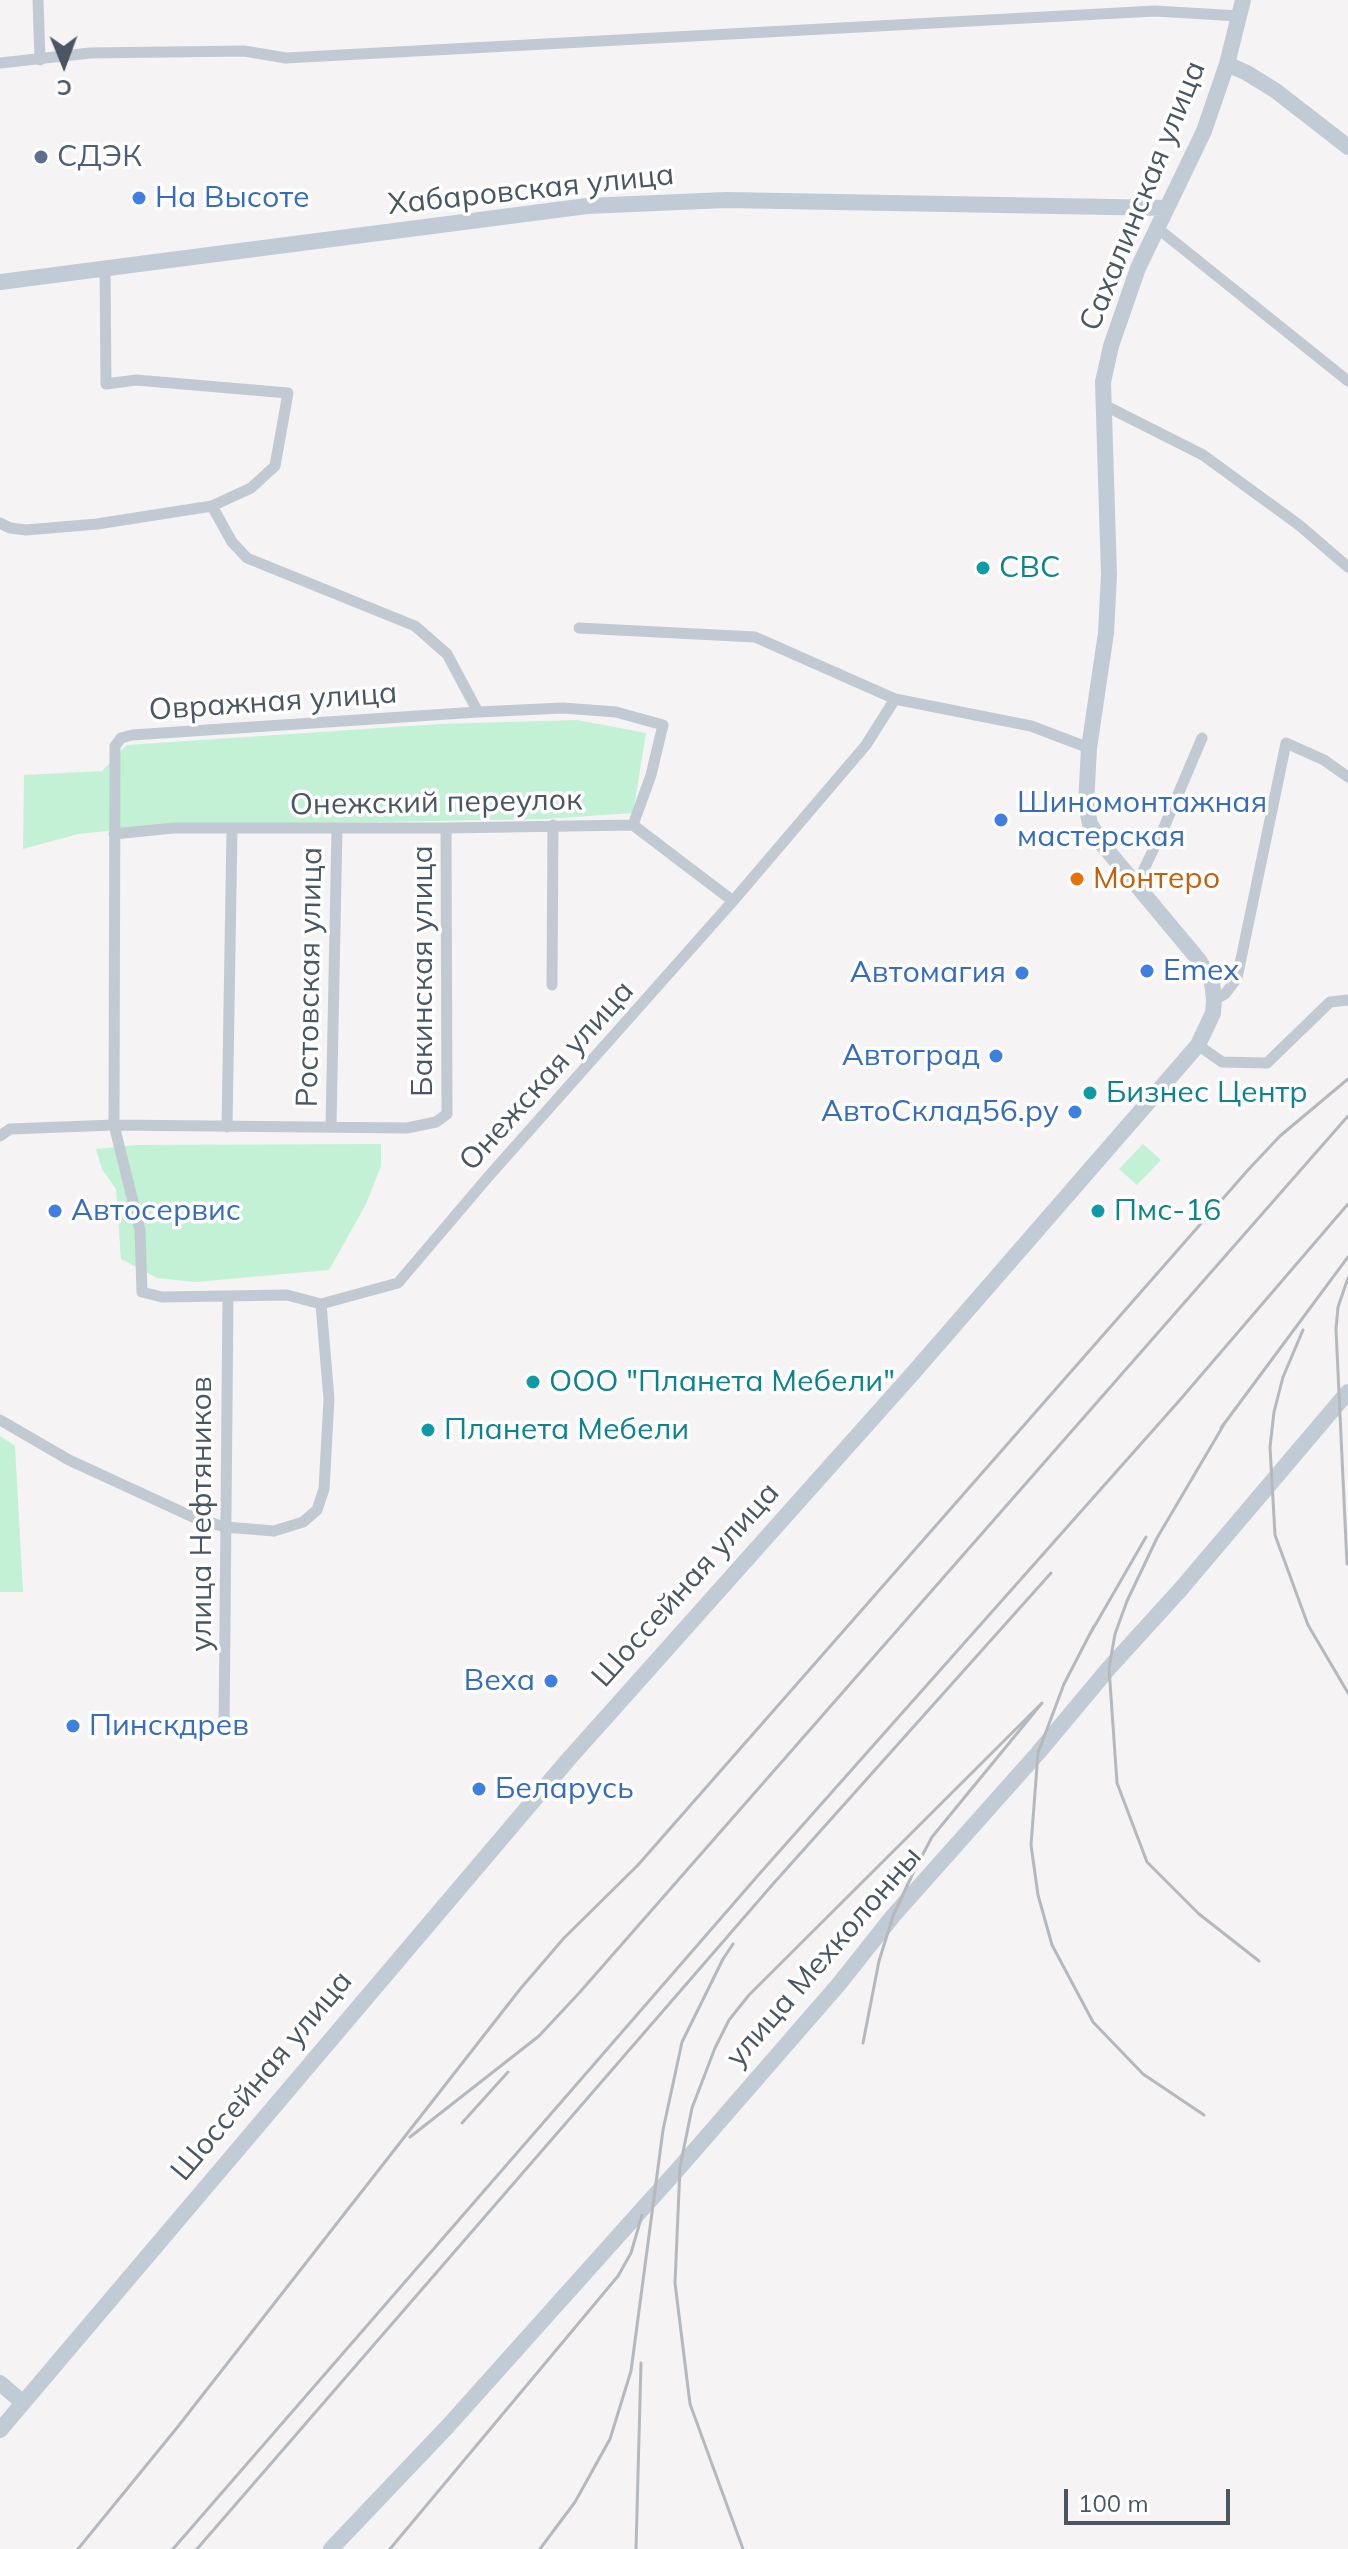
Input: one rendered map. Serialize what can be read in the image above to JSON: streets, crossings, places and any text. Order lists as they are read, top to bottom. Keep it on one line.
{"streets":{"street":["Хабаровская улица","Сахалинская улица","Овражная улица","Онежский переулок","Бакинская улица","Ростовская улица","Онежская улица","улица Нефтяников","Шоссейная улица","улица Мехколонны"]},"crossings":[["Хабаровская улица","Сахалинская улица"],["Овражная улица","Онежский переулок"],["Онежский переулок","Бакинская улица"],["Онежский переулок","Ростовская улица"],["Бакинская улица","Ростовская улица"],["Онежская улица","улица Нефтяников"]],"places":["СДЭК","На Высоте","СВС","Шиномонтажная мастерская","Монтеро","Emex","Автомагия","Автоград","Бизнес Центр","АвтоСклад56.ру","Автосервис","Пмс-16","ООО \"Планета Мебели\"","Планета Мебели","Веха","Пинскдрев","Беларусь"],"scale_bar":"100 m","north":"bottom"}
